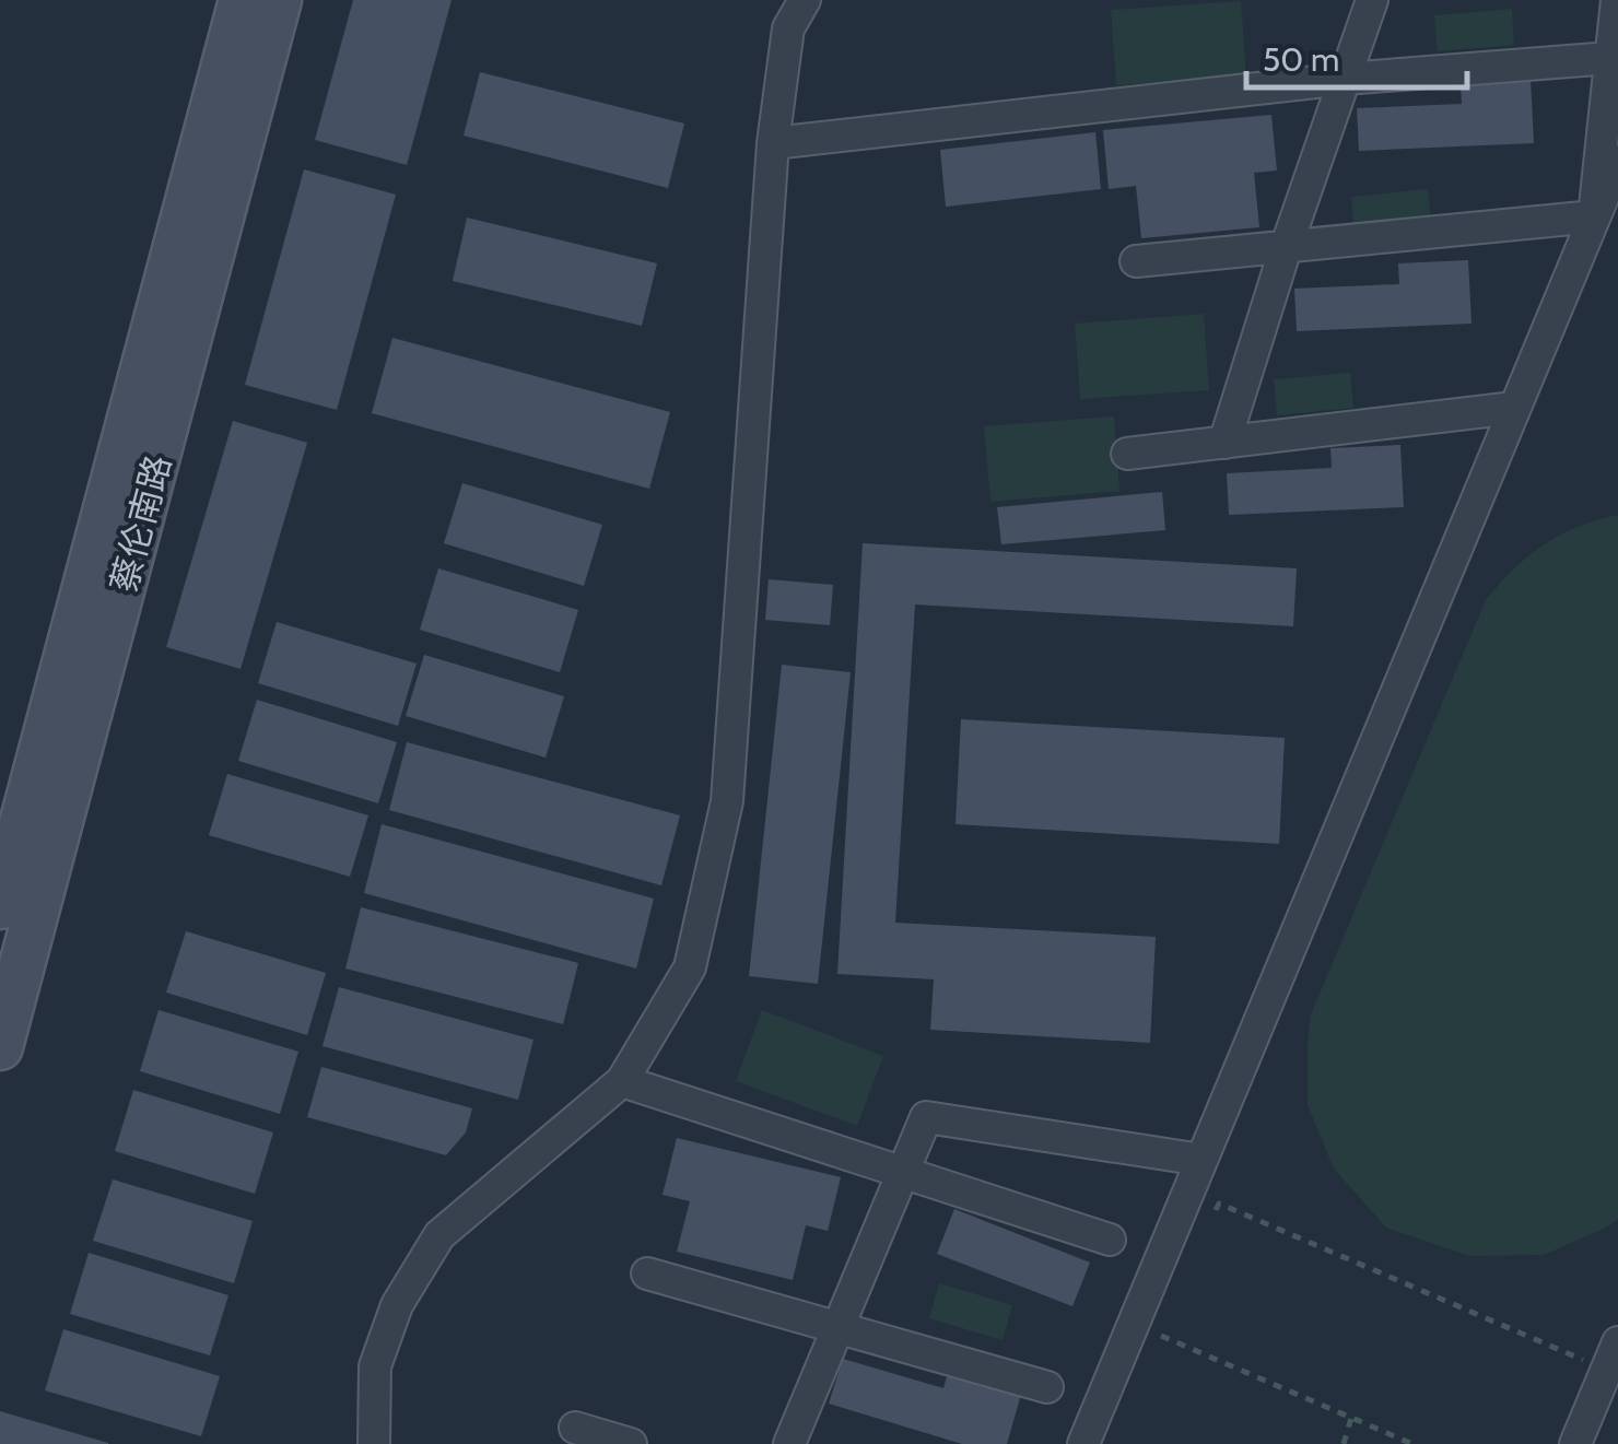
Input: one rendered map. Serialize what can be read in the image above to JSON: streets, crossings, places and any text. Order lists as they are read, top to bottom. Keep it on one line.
{"streets":{"main road":["蔡伦南路"]},"scale_bar":"50 m"}
